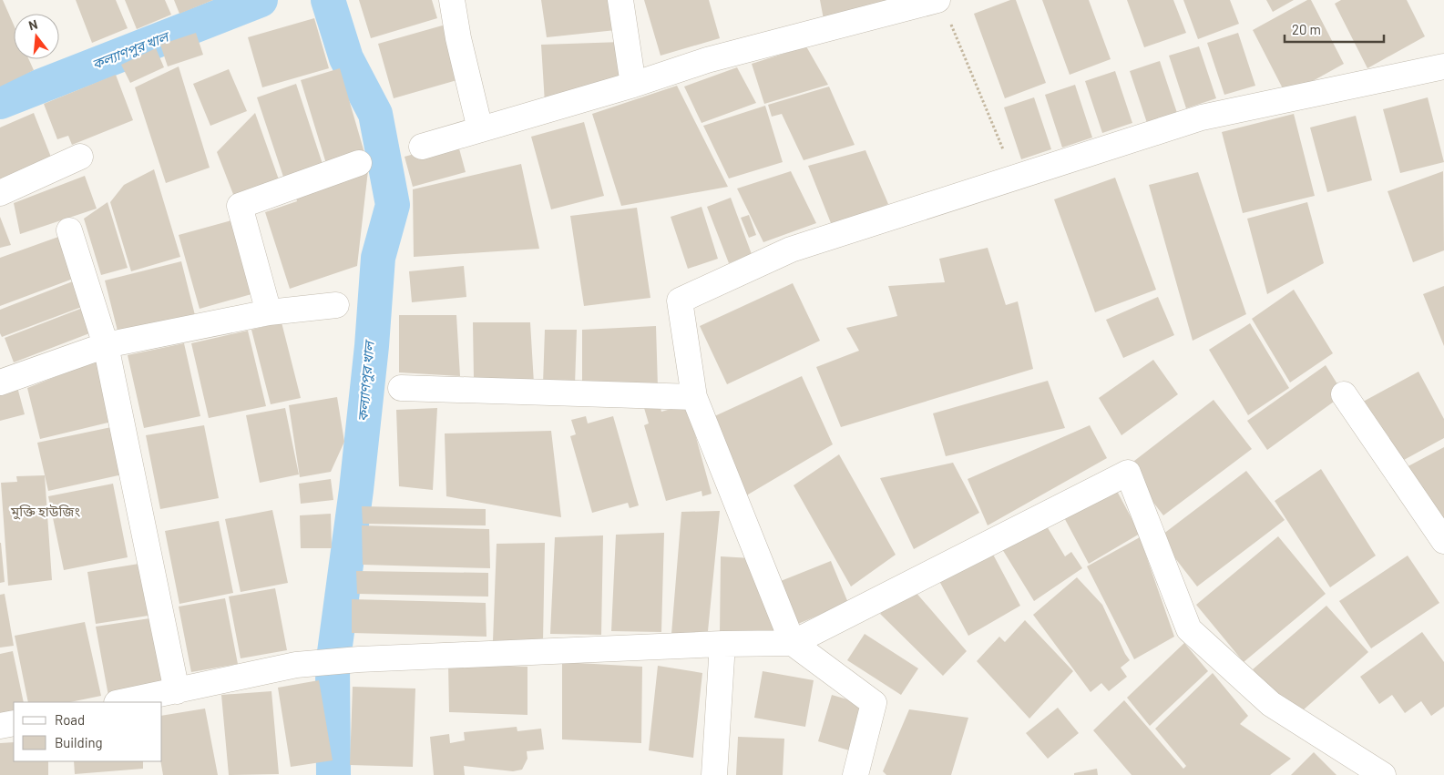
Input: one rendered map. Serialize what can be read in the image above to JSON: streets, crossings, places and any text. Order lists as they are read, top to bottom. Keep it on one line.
{"districts":["মুক্তি হাউজিং"],"water":["কল্যাণপুর খাল"],"legend":["Road","Building"],"scale_bar":"20 m","north":"top"}
